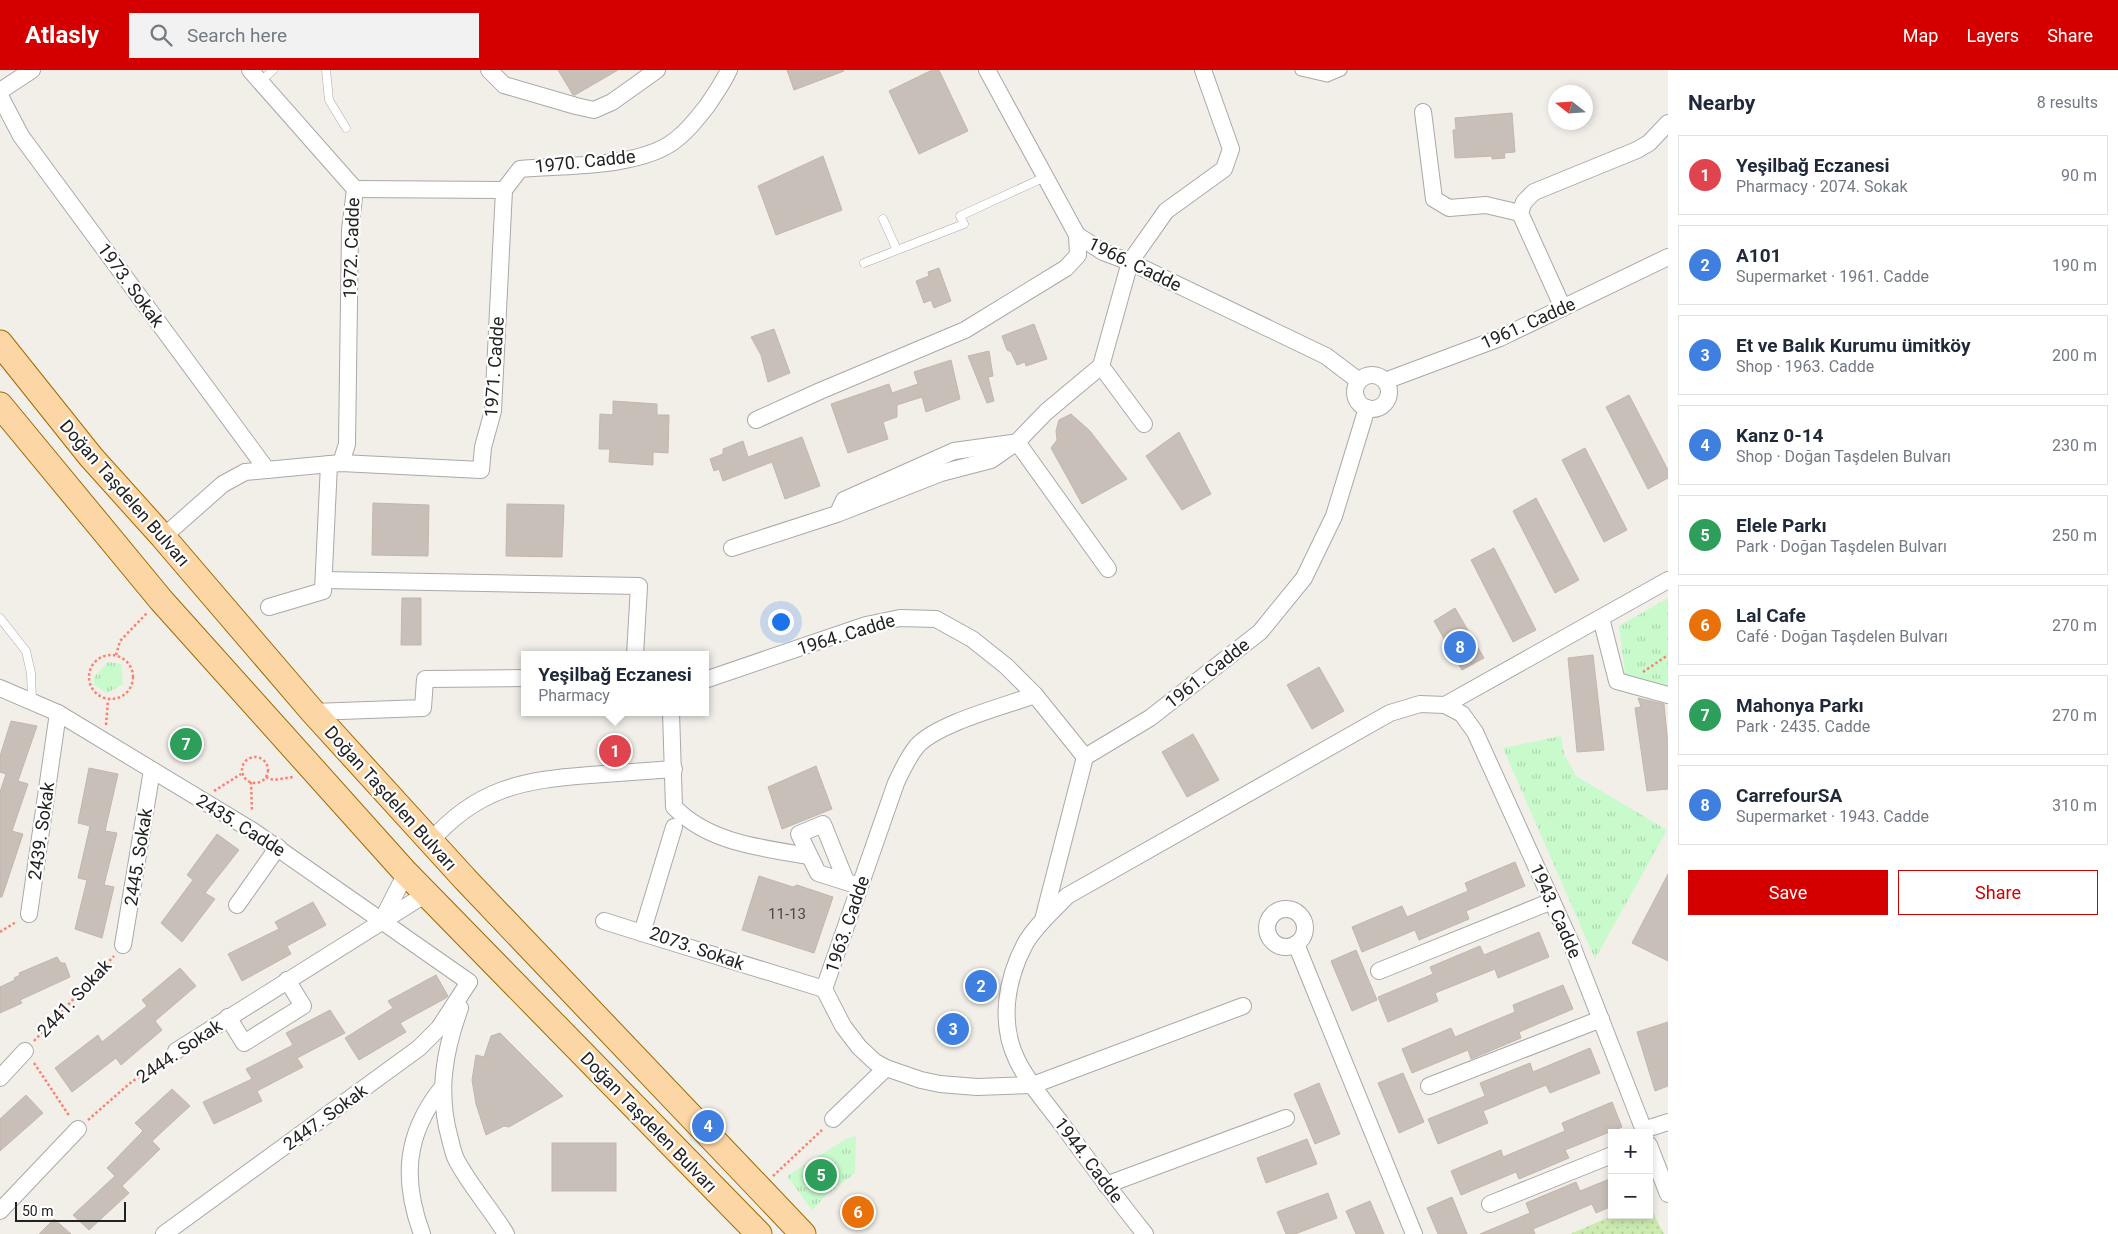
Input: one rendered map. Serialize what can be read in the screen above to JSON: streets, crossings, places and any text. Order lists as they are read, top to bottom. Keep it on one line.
{"streets":{"main road":["Doğan Taşdelen Bulvarı"],"street":["1970. Cadde","1972. Cadde","1966. Cadde","1973. Sokak","1961. Cadde","1971. Cadde","1964. Cadde","2435. Cadde","2439. Sokak","2445. Sokak","1943. Cadde","1963. Cadde","2073. Sokak","2444. Sokak","2447. Sokak","1944. Cadde"],"path":["2441. Sokak"]},"crossings":[["1970. Cadde","1971. Cadde"],["1972. Cadde","1971. Cadde"],["1966. Cadde","1961. Cadde"],["1973. Sokak","1971. Cadde"],["1961. Cadde","1964. Cadde"],["1971. Cadde","Doğan Taşdelen Bulvarı"],["Doğan Taşdelen Bulvarı","2444. Sokak"],["1964. Cadde","1963. Cadde"],["2435. Cadde","2439. Sokak"],["2435. Cadde","2445. Sokak"],["2435. Cadde","2444. Sokak"],["2435. Cadde","2447. Sokak"],["2445. Sokak","2441. Sokak"],["1963. Cadde","2073. Sokak"],["1963. Cadde","1944. Cadde"]],"house_numbers":["11-13"],"scale_bar":"50 m","north":"left","page":{"header":"Atlasly","search":"Search here","nav":["Map","Layers","Share"],"heading":["Nearby","8 results"],"list":[{"mark":"1","name":"Yeşilbağ Eczanesi","note":"Pharmacy · 2074. Sokak","value":"90 m"},{"mark":"2","name":"A101","note":"Supermarket · 1961. Cadde","value":"190 m"},{"mark":"3","name":"Et ve Balık Kurumu ümitköy","note":"Shop · 1963. Cadde","value":"200 m"},{"mark":"4","name":"Kanz 0-14","note":"Shop · Doğan Taşdelen Bulvarı","value":"230 m"},{"mark":"5","name":"Elele Parkı","note":"Park · Doğan Taşdelen Bulvarı","value":"250 m"},{"mark":"6","name":"Lal Cafe","note":"Café · Doğan Taşdelen Bulvarı","value":"270 m"},{"mark":"7","name":"Mahonya Parkı","note":"Park · 2435. Cadde","value":"270 m"},{"mark":"8","name":"CarrefourSA","note":"Supermarket · 1943. Cadde","value":"310 m"}],"pins":["8","7","1","2","3","4","5","6"],"popup":["Yeşilbağ Eczanesi","Pharmacy"],"buttons":["Save","Share"],"map_buttons":["+","−"],"scale":"50 m"}}
